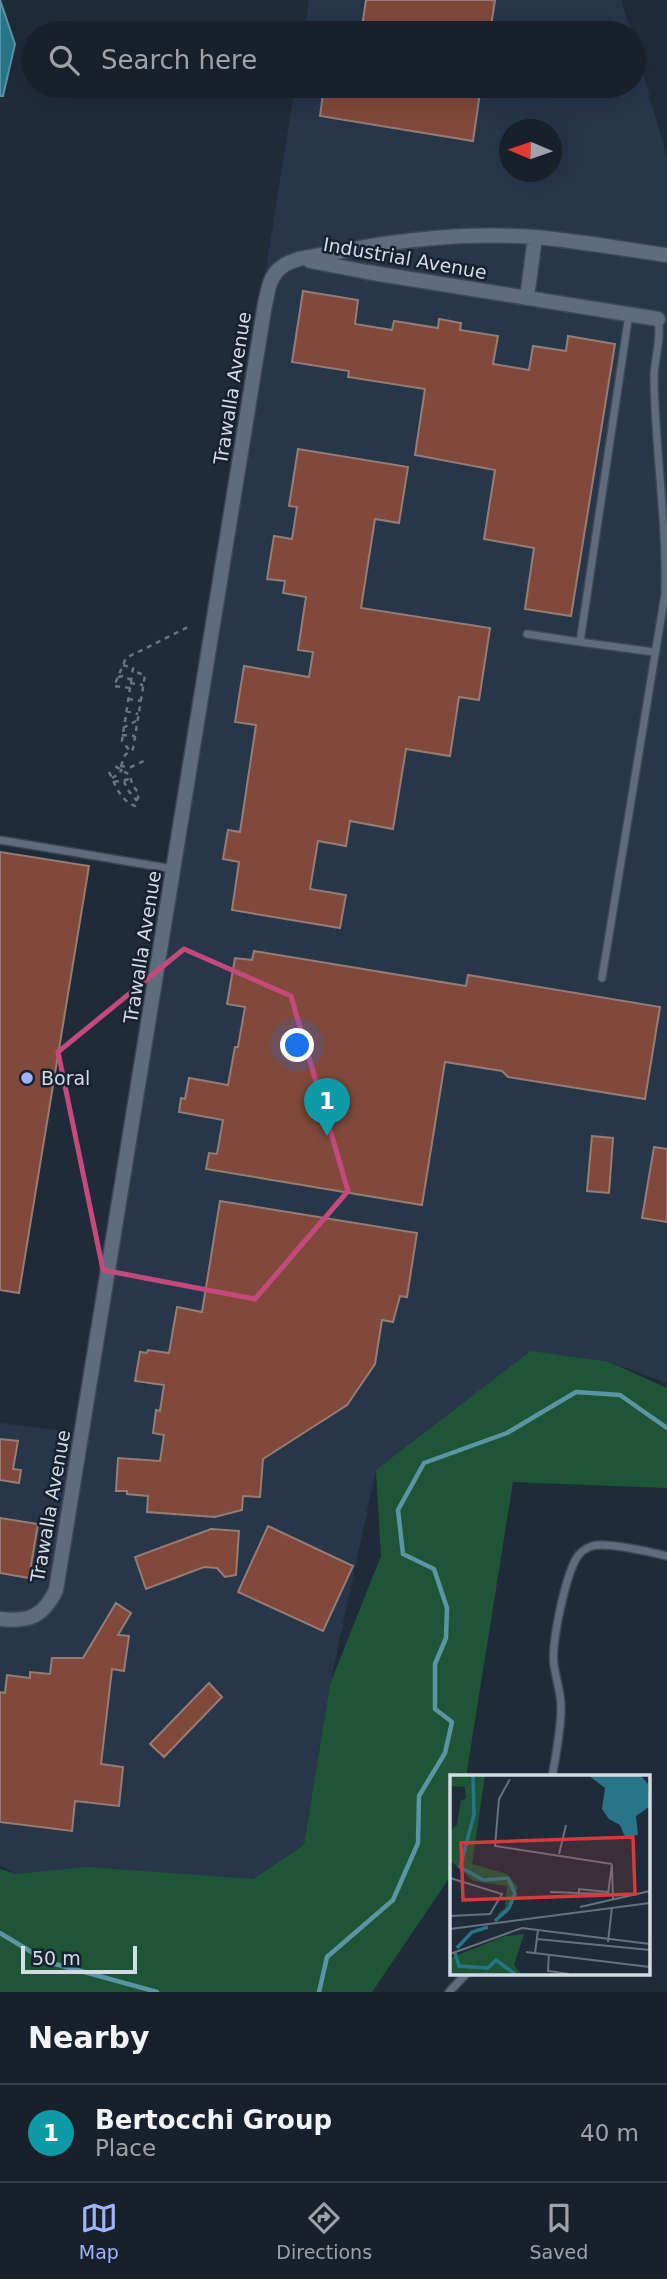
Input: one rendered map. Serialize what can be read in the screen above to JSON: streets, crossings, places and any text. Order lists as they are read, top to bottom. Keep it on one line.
{"streets":{"street":["Industrial Avenue","Trawalla Avenue"]},"crossings":[["Industrial Avenue","Trawalla Avenue"]],"places":["Boral"],"scale_bar":"50 m","north":"left","page":{"search":"Search here","pins":"1","scale":"50 m","heading":"Nearby","list":[{"mark":"1","name":"Bertocchi Group","note":"Place","value":"40 m"}],"nav":["Map","Directions","Saved"]}}
